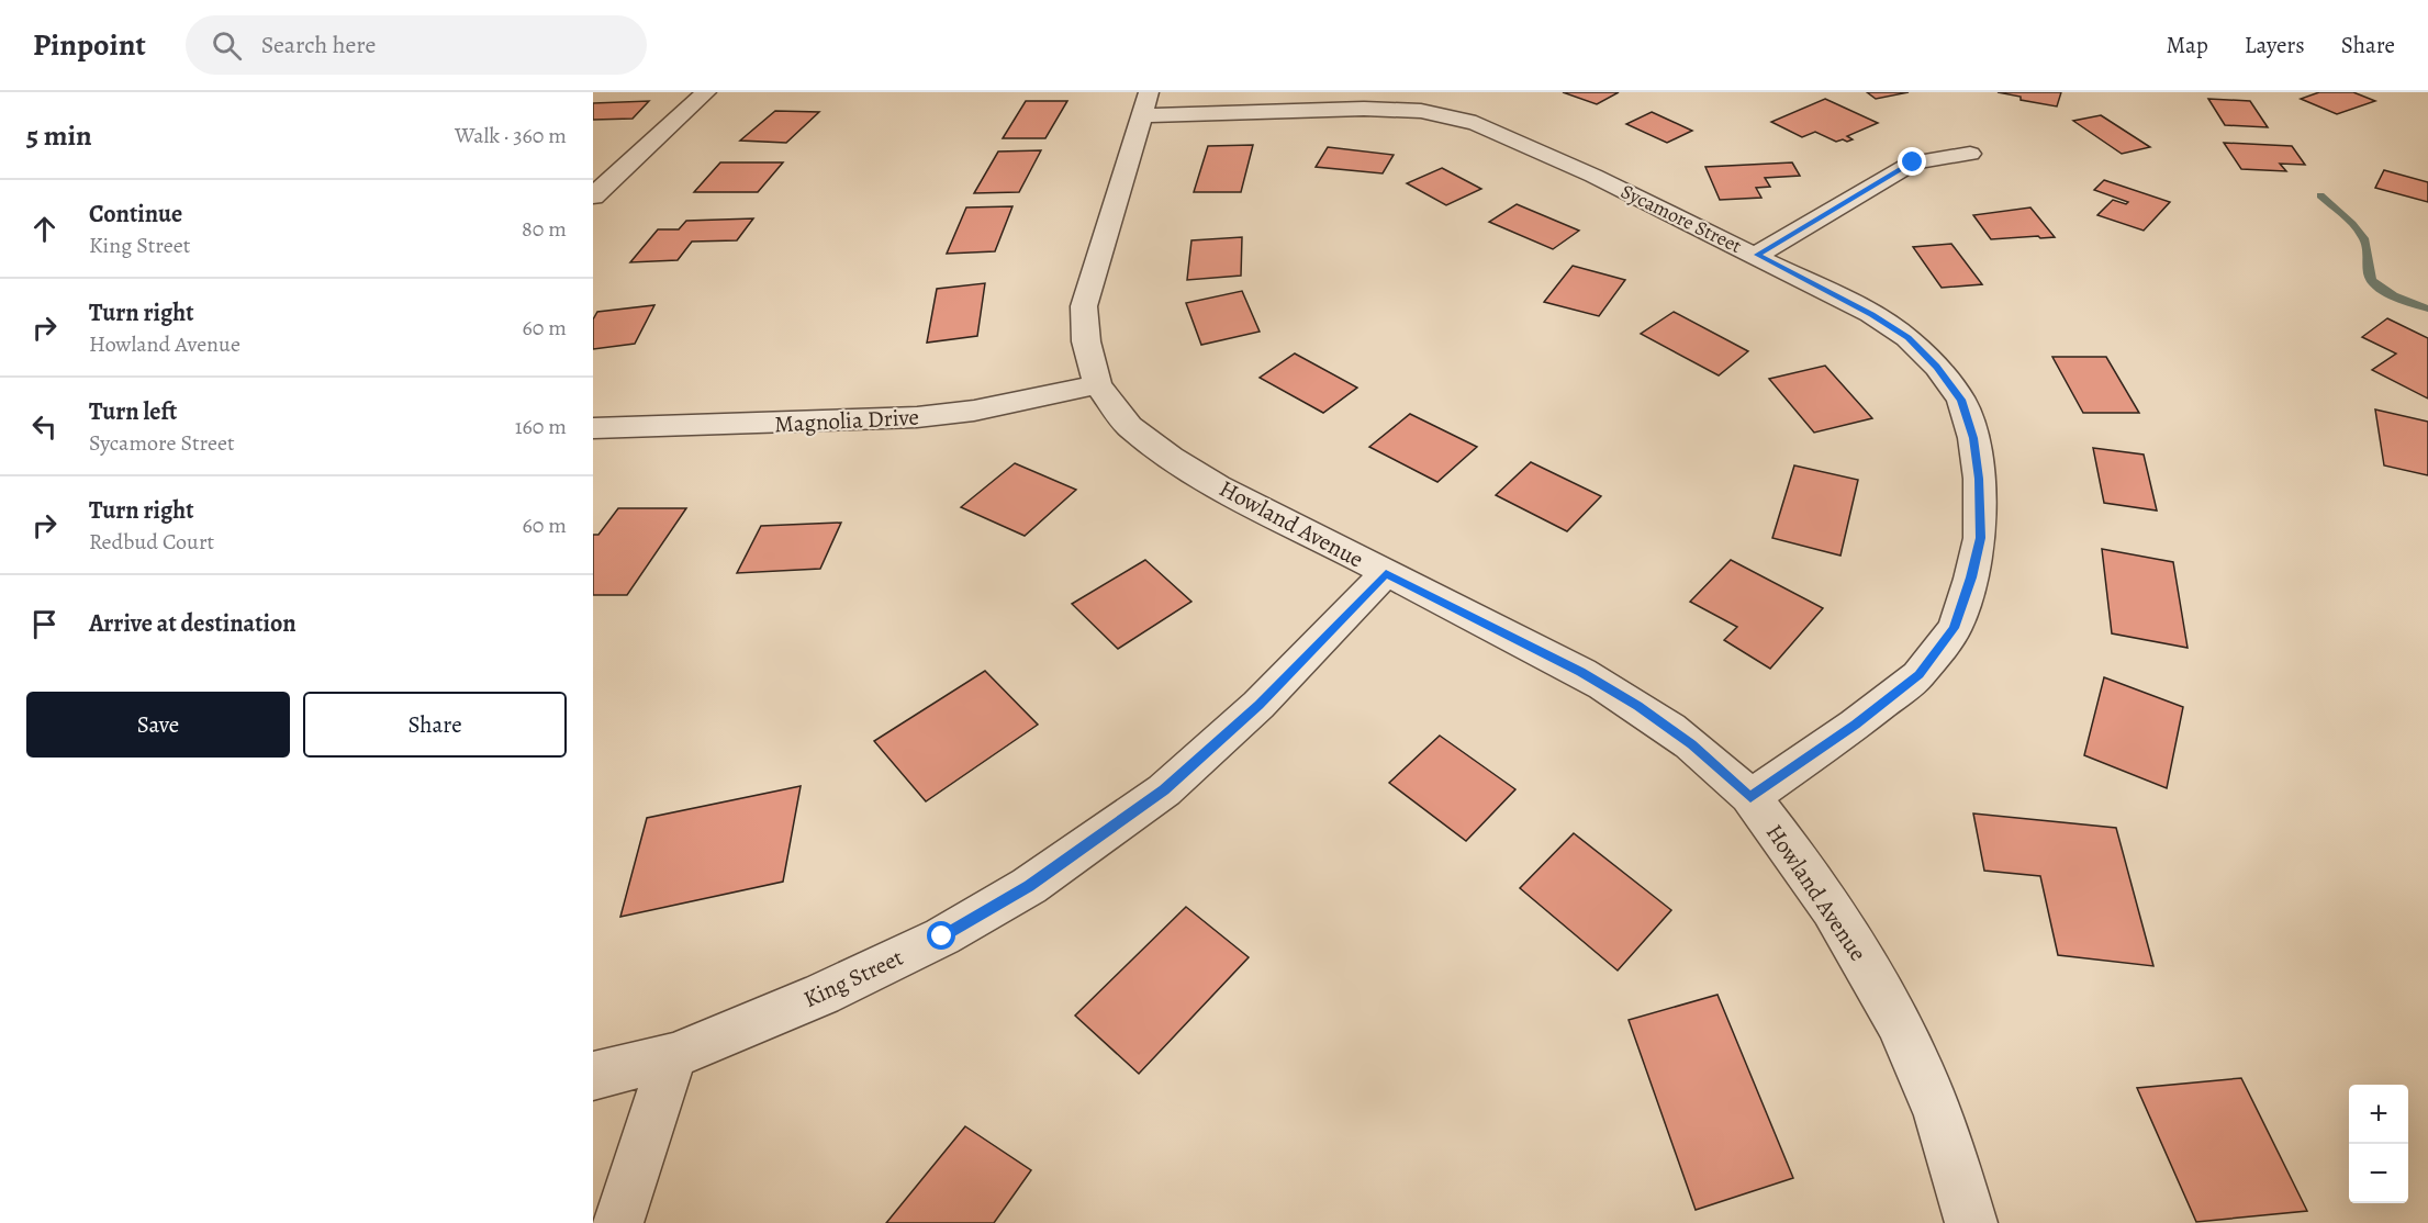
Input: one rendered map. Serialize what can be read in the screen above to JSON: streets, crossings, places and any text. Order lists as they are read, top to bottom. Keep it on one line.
{"streets":{"street":["Sycamore Street","Magnolia Drive","Howland Avenue","King Street"]},"crossings":[["Sycamore Street","Howland Avenue"],["Magnolia Drive","Howland Avenue"],["Howland Avenue","King Street"]],"page":{"header":"Pinpoint","search":"Search here","nav":["Map","Layers","Share"],"heading":["5 min","Walk · 360 m"],"list":[["Continue","King Street","80 m"],["Turn right","Howland Avenue","60 m"],["Turn left","Sycamore Street","160 m"],["Turn right","Redbud Court","60 m"],"Arrive at destination"],"buttons":["Save","Share"],"map_buttons":["+","−"]}}
